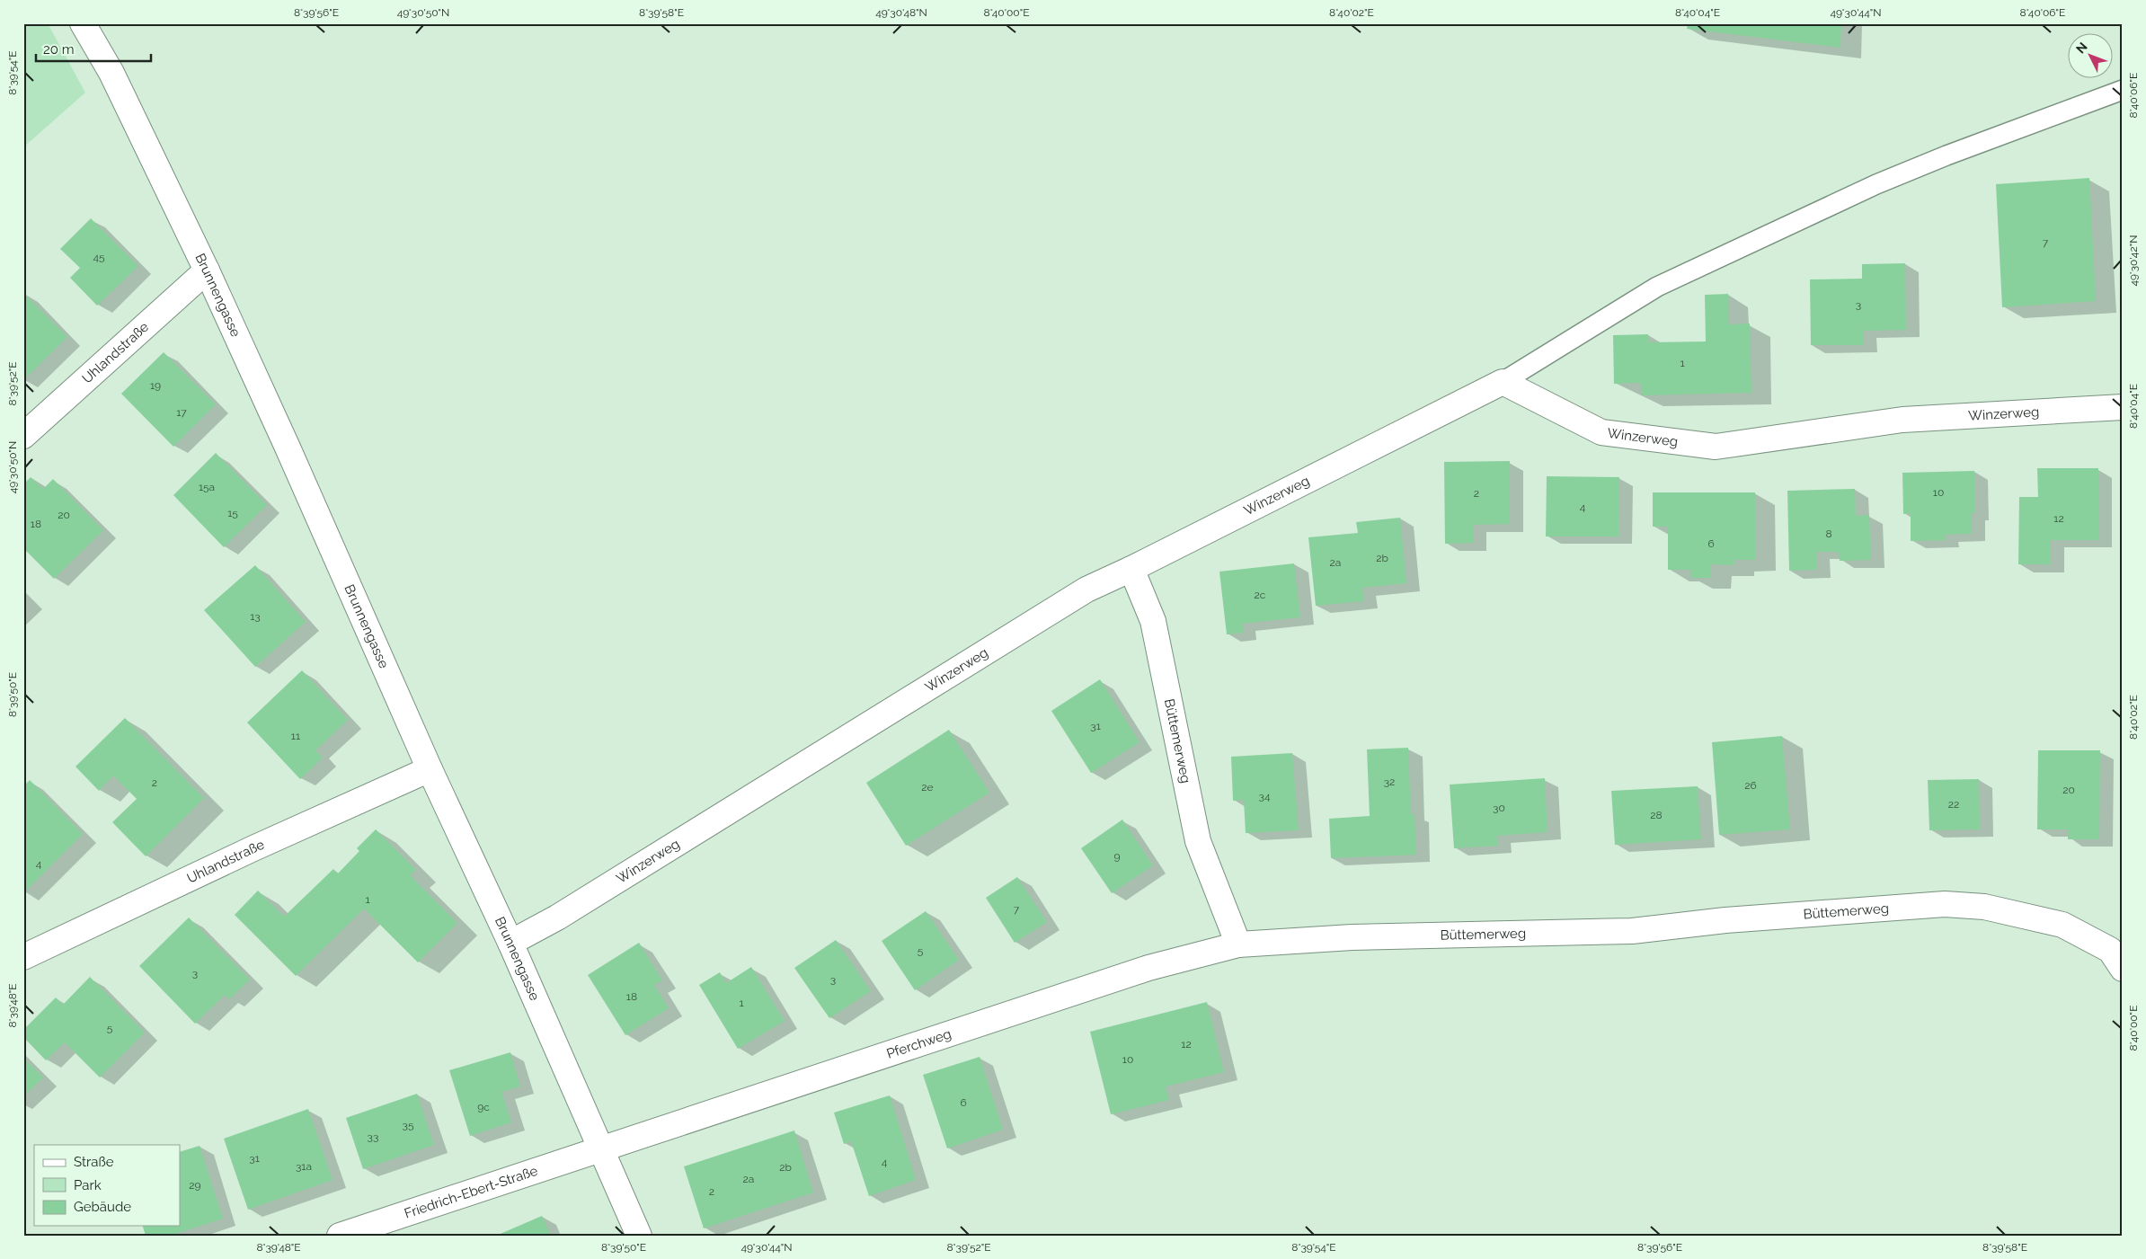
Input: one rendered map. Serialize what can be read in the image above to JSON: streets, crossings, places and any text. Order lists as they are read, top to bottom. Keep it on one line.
{"streets":{"street":["Brunnengasse","Uhlandstraße","Winzerweg","Büttemerweg","Pferchweg","Friedrich-Ebert-Straße"]},"crossings":[["Brunnengasse","Uhlandstraße"],["Brunnengasse","Winzerweg"],["Brunnengasse","Pferchweg"],["Brunnengasse","Friedrich-Ebert-Straße"],["Winzerweg","Büttemerweg"],["Büttemerweg","Pferchweg"],["Pferchweg","Friedrich-Ebert-Straße"]],"house_numbers":["7","45","3","1","19","17","15a","10","2","4","15","20","12","18","8","6","2b","2a","2c","13","31","11","32","2","26","2e","20","34","22","30","28","9","4","1","7","5","3","3","18","1","5","12","10","6","9c","35","33","31","4","31a","2b","2a","29","2"],"legend":["Straße","Park","Gebäude"],"scale_bar":"20 m","north":"top left","coordinates":["8°39'56\"E","49°30'50\"N","8°39'58\"E","49°30'48\"N","8°40'00\"E","8°40'02\"E","8°40'04\"E","49°30'44\"N","8°40'06\"E","8°39'54\"E","49°30'42\"N","8°39'52\"E","8°39'50\"E","8°39'48\"E"]}
